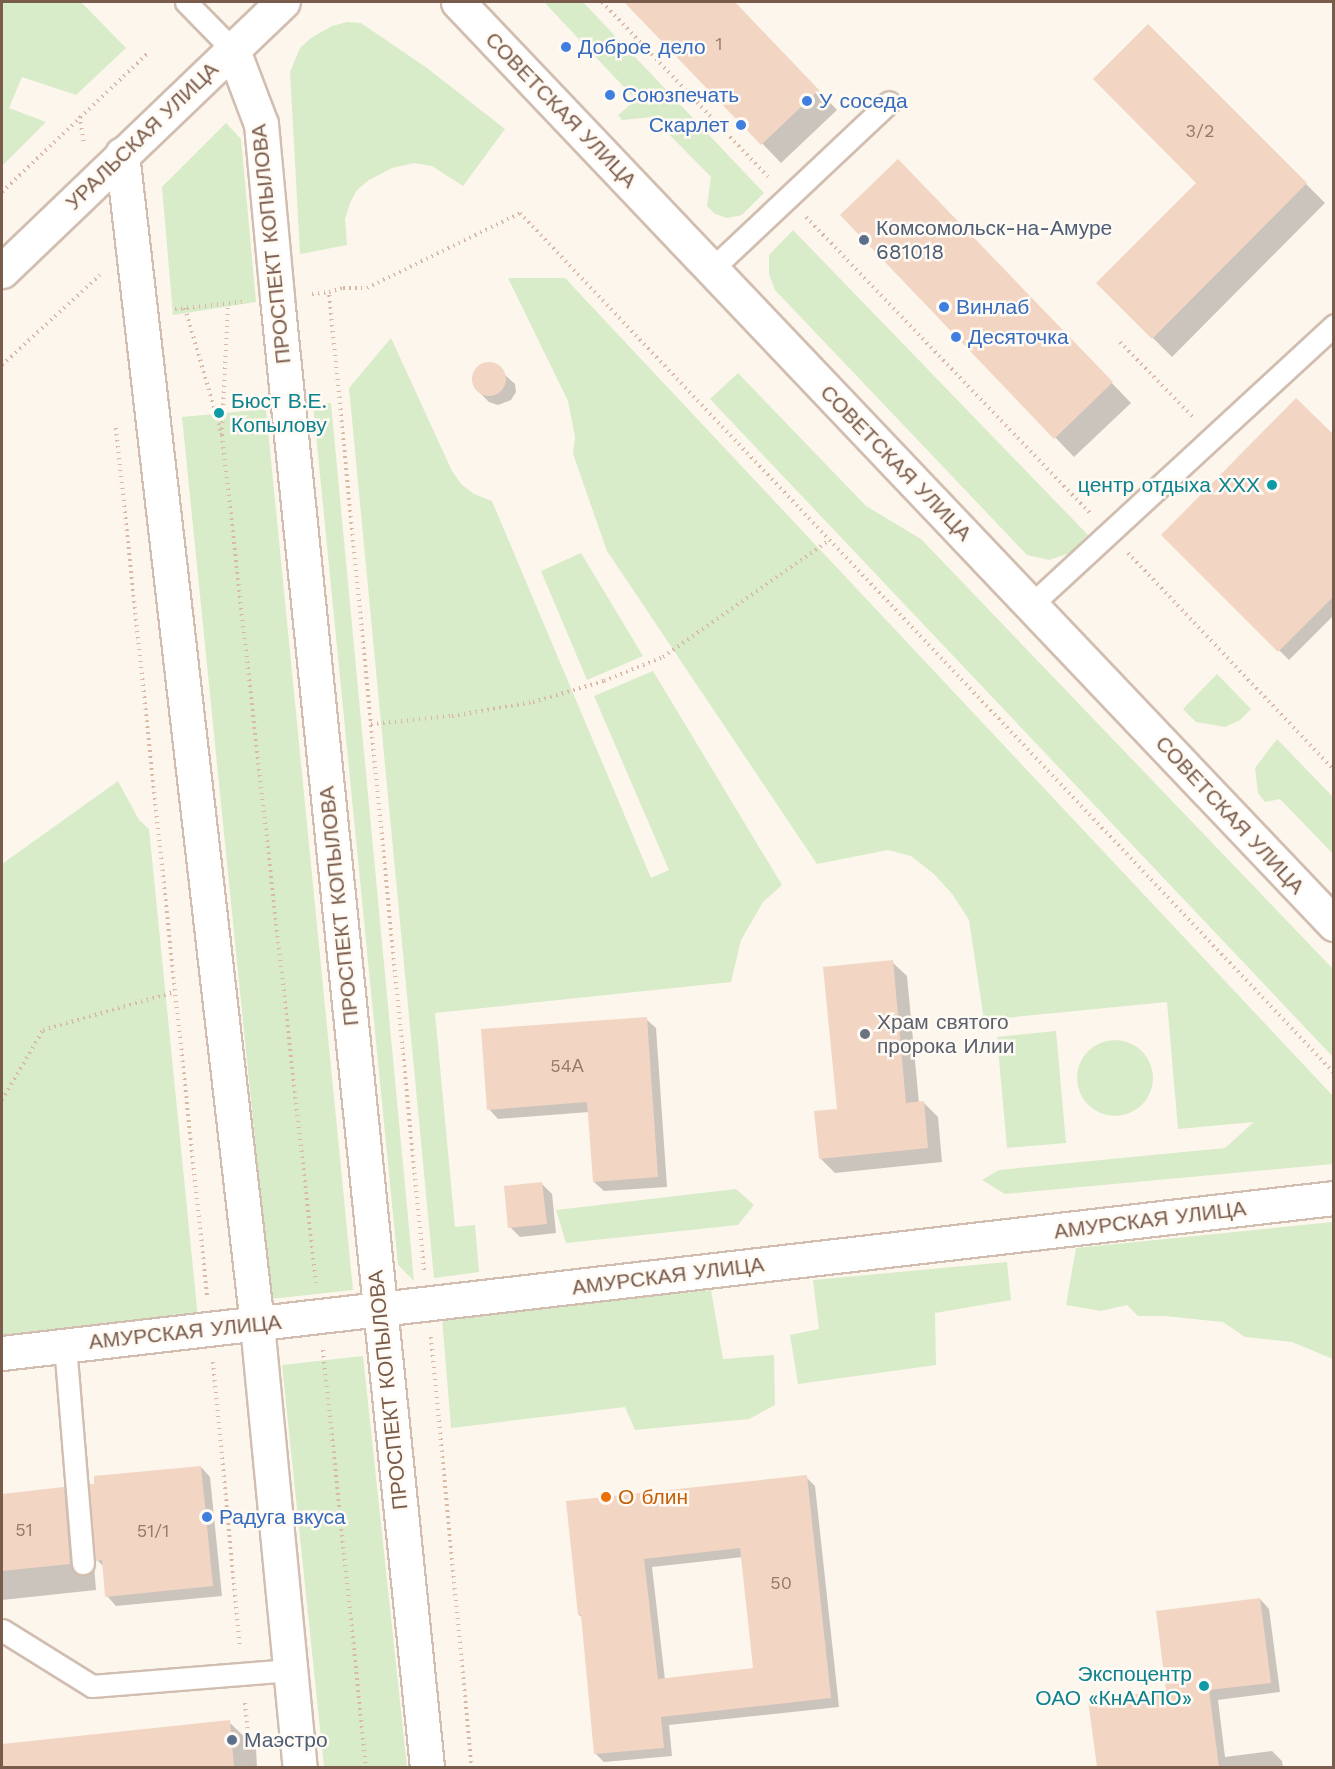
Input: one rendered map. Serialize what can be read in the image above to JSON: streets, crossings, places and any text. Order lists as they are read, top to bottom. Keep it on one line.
{"streets":{"street":["СОВЕТСКАЯ УЛИЦА","УРАЛЬСКАЯ УЛИЦА","ПРОСПЕКТ КОПЫЛОВА","АМУРСКАЯ УЛИЦА"]},"crossings":[["УРАЛЬСКАЯ УЛИЦА","ПРОСПЕКТ КОПЫЛОВА"],["ПРОСПЕКТ КОПЫЛОВА","АМУРСКАЯ УЛИЦА"]],"places":["Доброе дело","Союзпечать","У соседа","Скарлет","Комсомольск-на-Амуре 681018","Винлаб","Десяточка","Бюст В.Е. Копылову","центр отдыха ХХХ","Храм святого пророка Илии","О блин","Радуга вкуса","Экспоцентр ОАО «КнААПО»","Маэстро"],"house_numbers":["1","3/2","54А","51","51/1","50"]}
